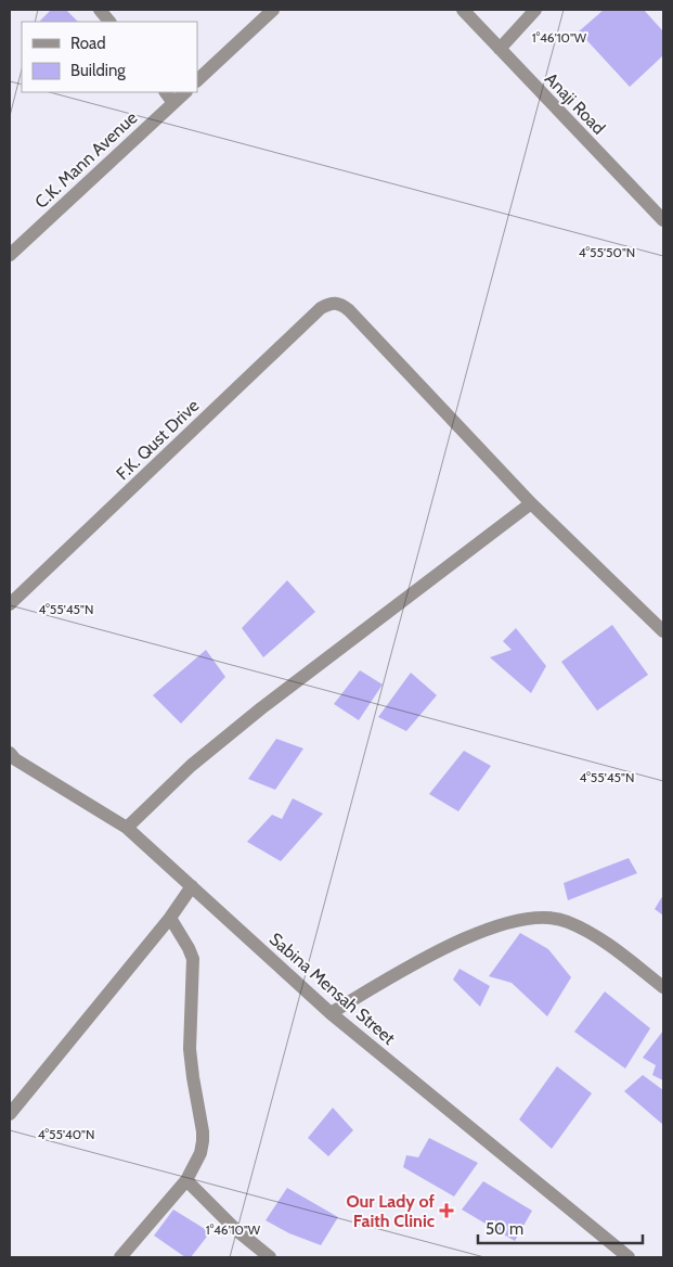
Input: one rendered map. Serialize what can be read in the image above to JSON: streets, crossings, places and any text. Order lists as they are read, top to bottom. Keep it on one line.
{"streets":{"street":["Anaji Road","C.K. Mann Avenue","F.K. Qust Drive","Sabina Mensah Street"]},"places":{"health":["Our Lady of Faith Clinic"]},"legend":["Road","Building"],"scale_bar":"50 m","coordinates":["1°46'10\"W","4°55'50\"N","4°55'45\"N","4°55'40\"N"]}
